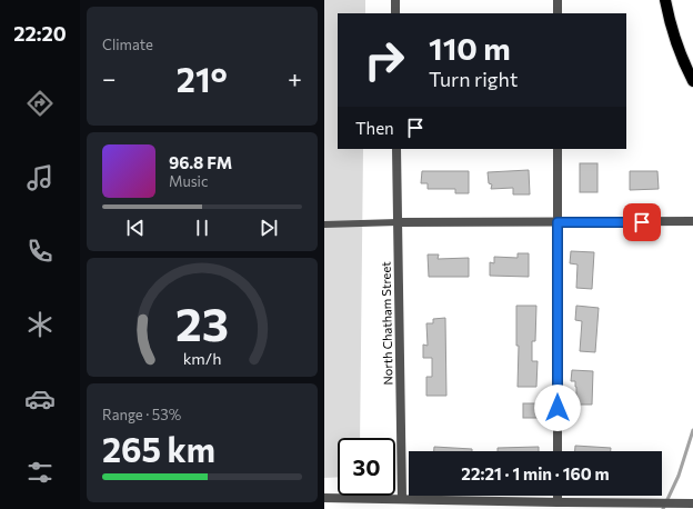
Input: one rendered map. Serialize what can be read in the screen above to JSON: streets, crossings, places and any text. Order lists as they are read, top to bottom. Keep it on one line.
{"streets":{"street":["North Chatham Street"]},"page":{"tabs":"22:20","tile":["Climate",["Range · 53%","265 km"]],"turn":["110 m","Turn right"],"heat":["−","21°","+"],"then":"Then","song":["96.8 FM","Music"],"limit":"30","trip":"22:21 · 1 min · 160 m","gauge":["23","km/h"]}}
